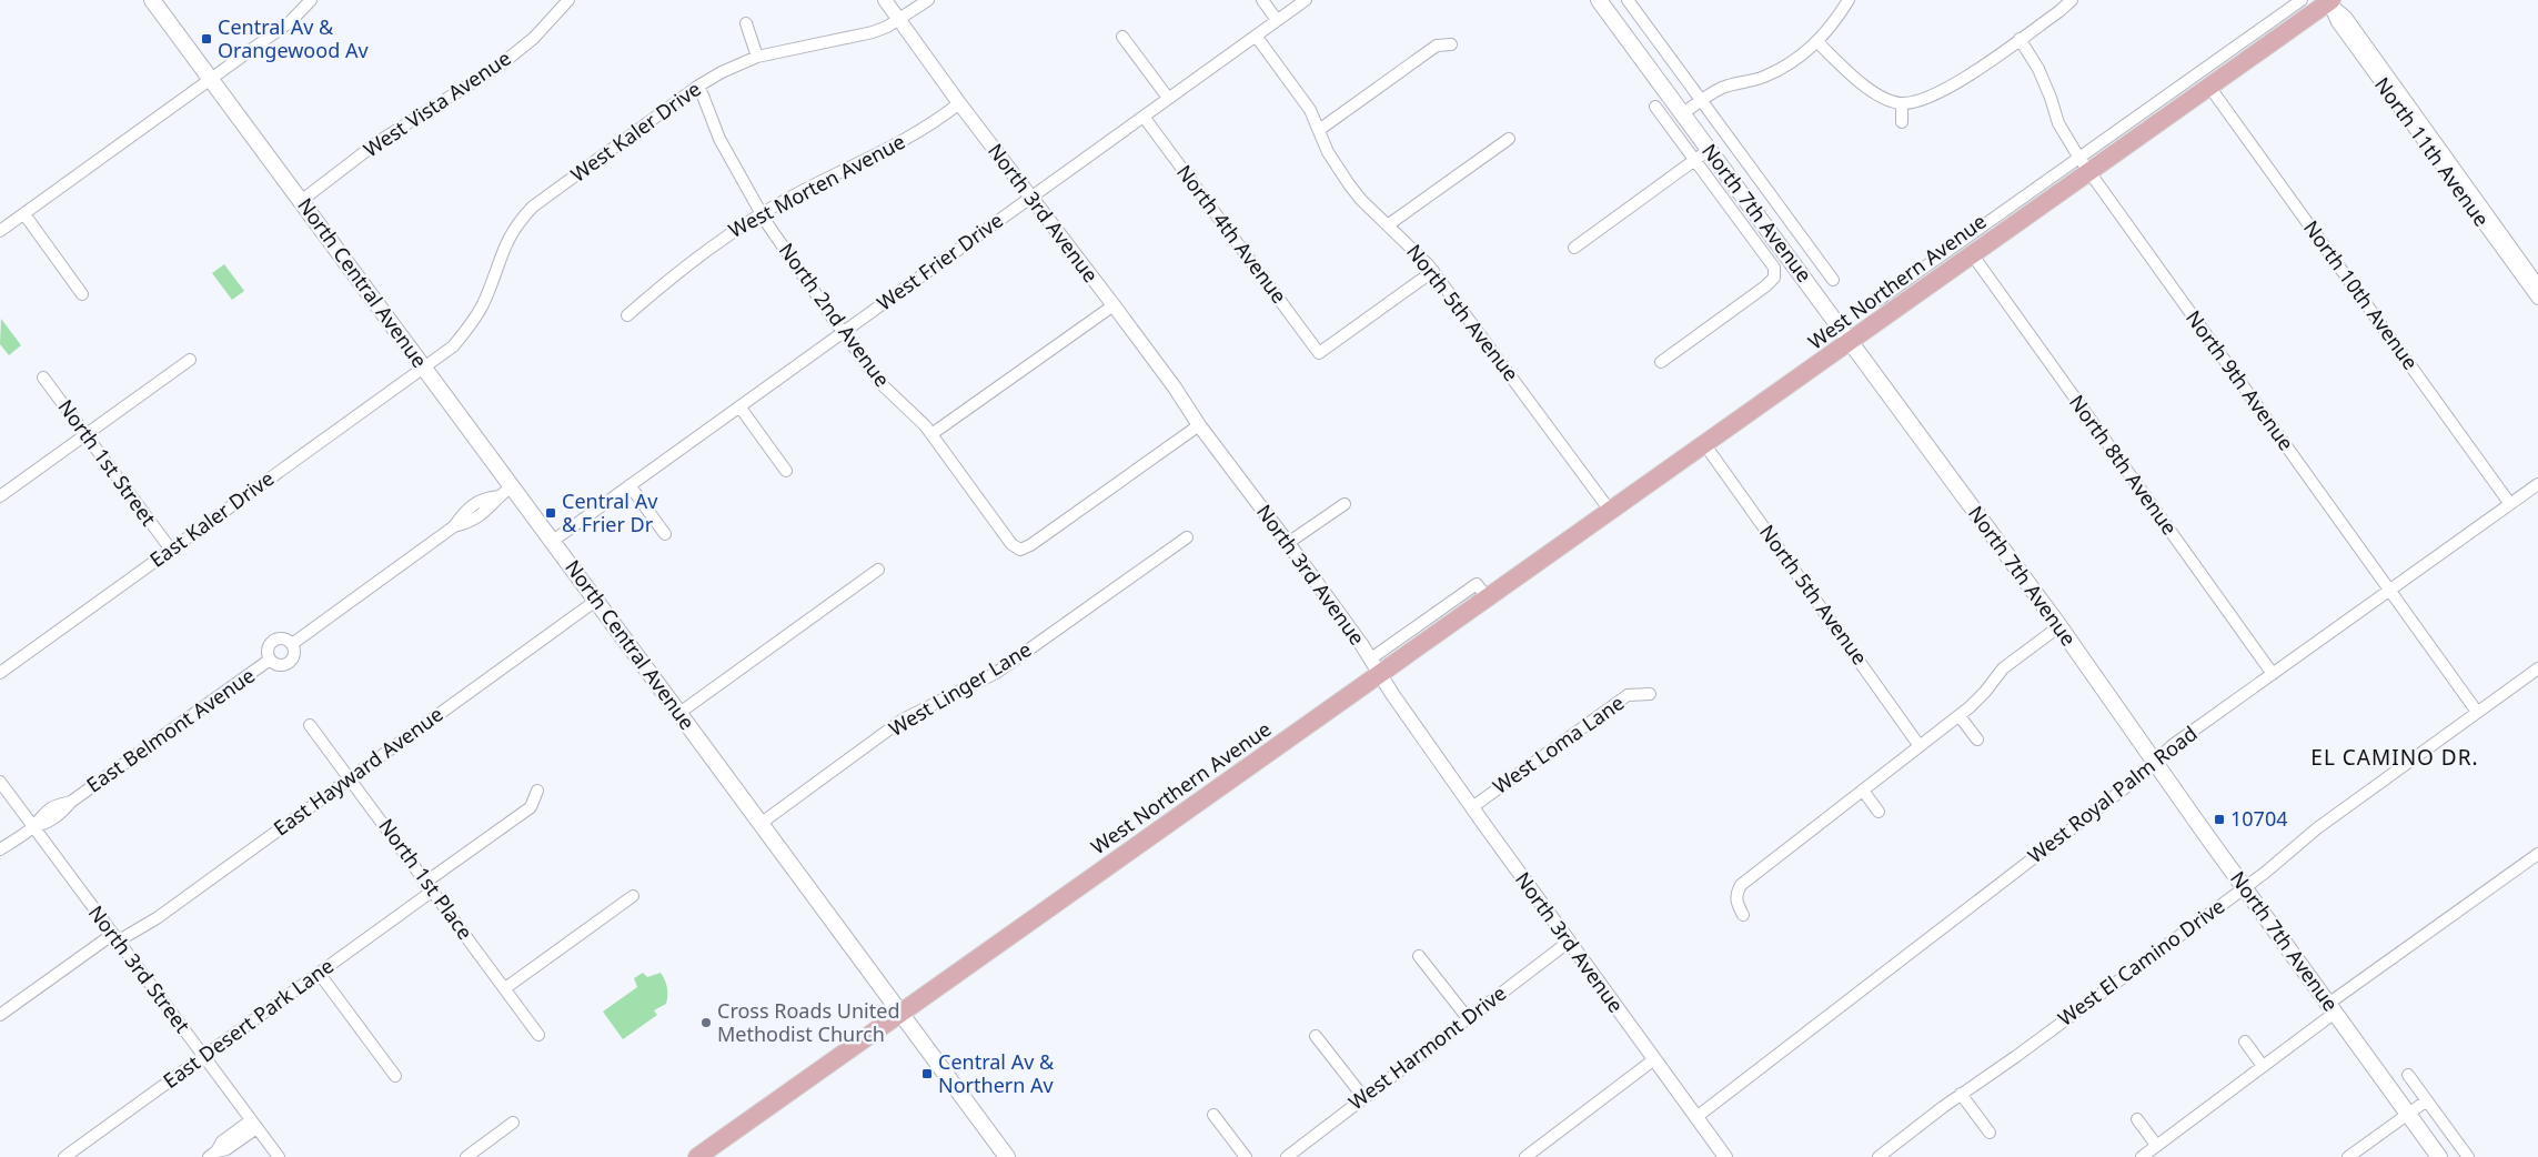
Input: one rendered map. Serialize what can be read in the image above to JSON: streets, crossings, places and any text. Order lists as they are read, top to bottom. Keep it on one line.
{"streets":{"main road":["North 7th Avenue","West Northern Avenue","North Central Avenue"],"street":["West Vista Avenue","West Kaler Drive","North 11th Avenue","West Morten Avenue","North 3rd Avenue","North 4th Avenue","West Frier Drive","North 10th Avenue","North 5th Avenue","North 2nd Avenue","North 9th Avenue","North 1st Street","North 8th Avenue","East Kaler Drive","West Linger Lane","East Belmont Avenue","West Loma Lane","East Hayward Avenue","West Royal Palm Road","North 1st Place","West El Camino Drive","North 3rd Street","East Desert Park Lane","West Harmont Drive"]},"crossings":[["West Vista Avenue","North Central Avenue"],["West Kaler Drive","North 3rd Avenue"],["West Kaler Drive","North Central Avenue"],["West Kaler Drive","North 2nd Avenue"],["West Kaler Drive","East Kaler Drive"],["North 11th Avenue","West Northern Avenue"],["West Morten Avenue","North 3rd Avenue"],["West Morten Avenue","North 2nd Avenue"],["North 3rd Avenue","West Frier Drive"],["North 3rd Avenue","West Northern Avenue"],["North 3rd Avenue","North 2nd Avenue"],["North 3rd Avenue","West Loma Lane"],["North 3rd Avenue","West Royal Palm Road"],["North 3rd Avenue","West Harmont Drive"],["North 7th Avenue","West Northern Avenue"],["North 7th Avenue","West Royal Palm Road"],["North 7th Avenue","West El Camino Drive"],["North 4th Avenue","West Frier Drive"],["North 4th Avenue","North 5th Avenue"],["West Frier Drive","North Central Avenue"],["West Frier Drive","North 5th Avenue"],["West Frier Drive","North 2nd Avenue"],["West Northern Avenue","North Central Avenue"],["West Northern Avenue","North 10th Avenue"],["West Northern Avenue","North 5th Avenue"],["West Northern Avenue","North 9th Avenue"],["West Northern Avenue","North 8th Avenue"],["North Central Avenue","East Kaler Drive"],["North Central Avenue","West Linger Lane"],["North Central Avenue","East Belmont Avenue"],["North Central Avenue","East Hayward Avenue"],["North 10th Avenue","West Royal Palm Road"],["North 9th Avenue","West Royal Palm Road"],["North 9th Avenue","West El Camino Drive"],["North 1st Street","East Kaler Drive"],["North 8th Avenue","West Royal Palm Road"],["East Belmont Avenue","North 3rd Street"],["East Hayward Avenue","North 1st Place"],["East Hayward Avenue","North 3rd Street"],["North 1st Place","East Desert Park Lane"],["North 3rd Street","East Desert Park Lane"]],"districts":["EL CAMINO DR."],"places":{"transit":["Central Av & Orangewood Av","Central Av & Frier Dr","10704","Central Av & Northern Av"],"other":["Cross Roads United Methodist Church"]}}
